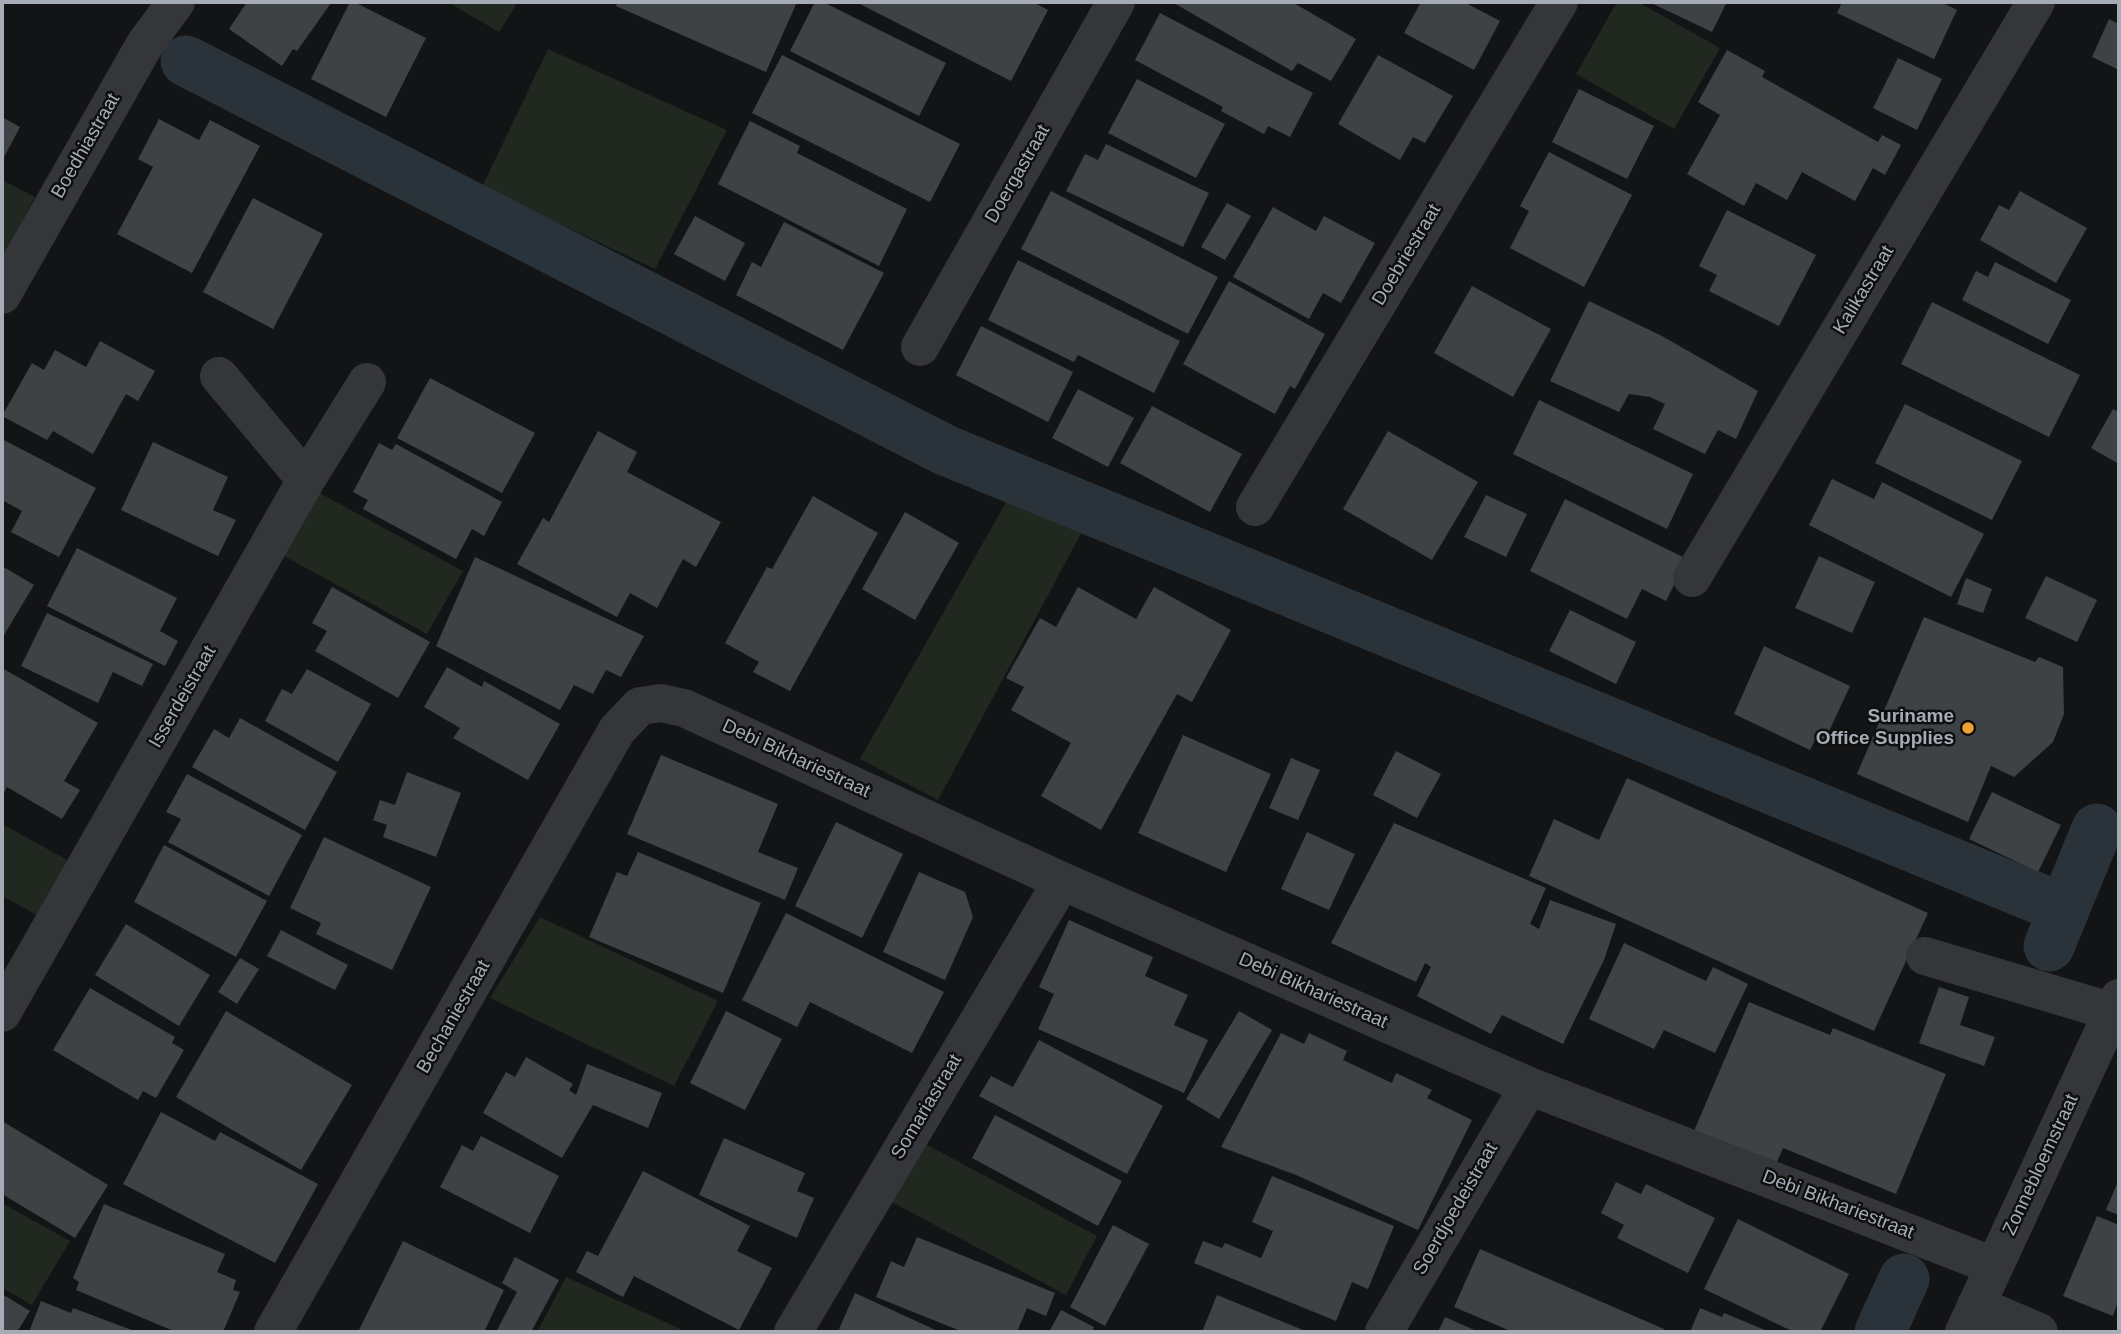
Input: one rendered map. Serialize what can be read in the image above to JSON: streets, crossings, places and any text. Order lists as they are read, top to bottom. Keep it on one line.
{"streets":{"street":["Boedhiastraat","Doergastraat","Doebriestraat","Kalikastraat","Isserdeistraat","Debi Bikhariestraat","Bechaniestraat","Somariastraat","Zonnebloemstraat","Soerdjoedeistraat"]},"crossings":[["Debi Bikhariestraat","Bechaniestraat"],["Debi Bikhariestraat","Somariastraat"],["Debi Bikhariestraat","Zonnebloemstraat"],["Debi Bikhariestraat","Soerdjoedeistraat"]],"places":["Suriname Office Supplies"]}
